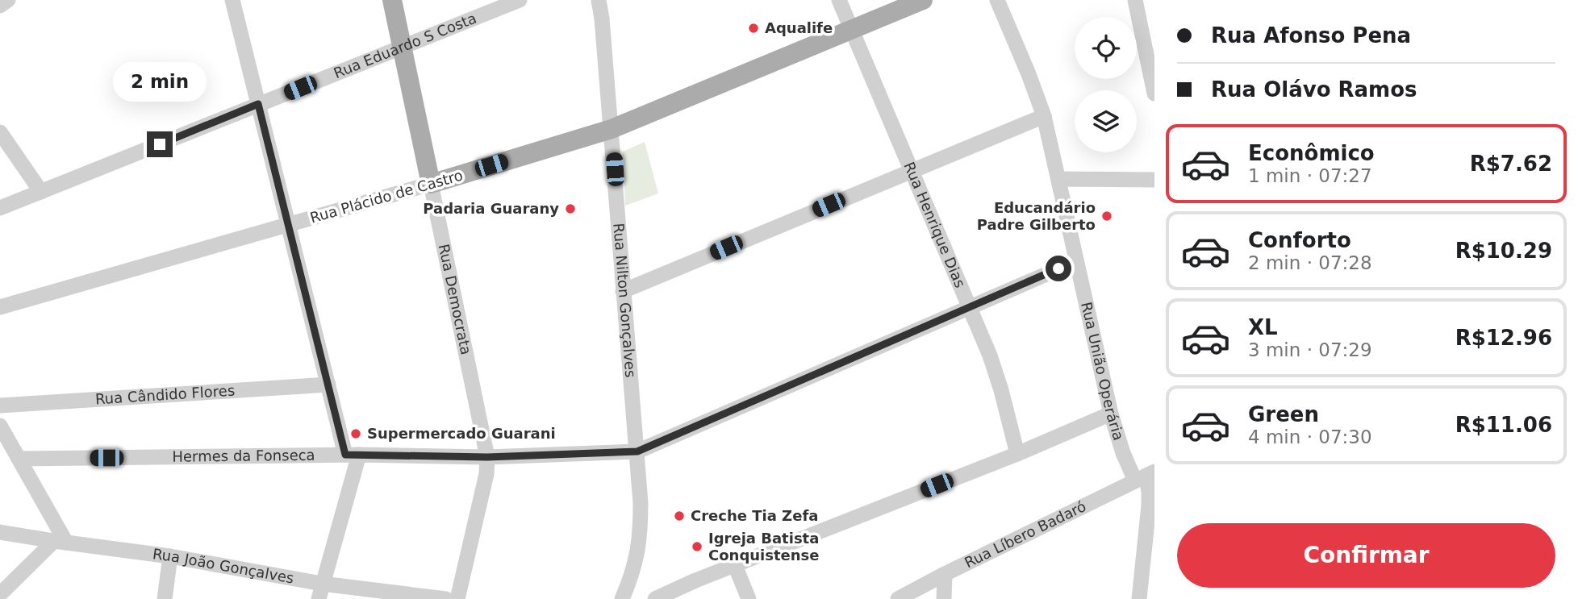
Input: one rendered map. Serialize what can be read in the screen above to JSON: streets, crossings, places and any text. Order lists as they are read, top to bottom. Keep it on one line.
{"streets":{"main road":["Rua Plácido de Castro","Rua Democrata"],"street":["Rua Eduardo S Costa","Rua Henrique Dias","Rua Nilton Gonçalves","Rua União Operária","Rua Cândido Flores","Hermes da Fonseca","Rua Líbero Badaró","Rua João Gonçalves"]},"crossings":[["Rua Eduardo S Costa","Rua Democrata"],["Rua Plácido de Castro","Rua Henrique Dias"],["Rua Plácido de Castro","Rua Democrata"],["Rua Plácido de Castro","Rua Nilton Gonçalves"],["Rua Democrata","Hermes da Fonseca"],["Rua Nilton Gonçalves","Hermes da Fonseca"],["Rua União Operária","Rua Líbero Badaró"]],"places":["Aqualife","Padaria Guarany","Educandário Padre Gilberto","Supermercado Guarani","Creche Tia Zefa","Igreja Batista Conquistense"],"page":{"banner":["Rua Afonso Pena","Rua Olávo Ramos"],"bubble":"2 min","list":[{"name":"Econômico","note":"1 min · 07:27","value":"R$7.62"},{"name":"Conforto","note":"2 min · 07:28","value":"R$10.29"},{"name":"XL","note":"3 min · 07:29","value":"R$12.96"},{"name":"Green","note":"4 min · 07:30","value":"R$11.06"}],"buttons":"Confirmar"}}
